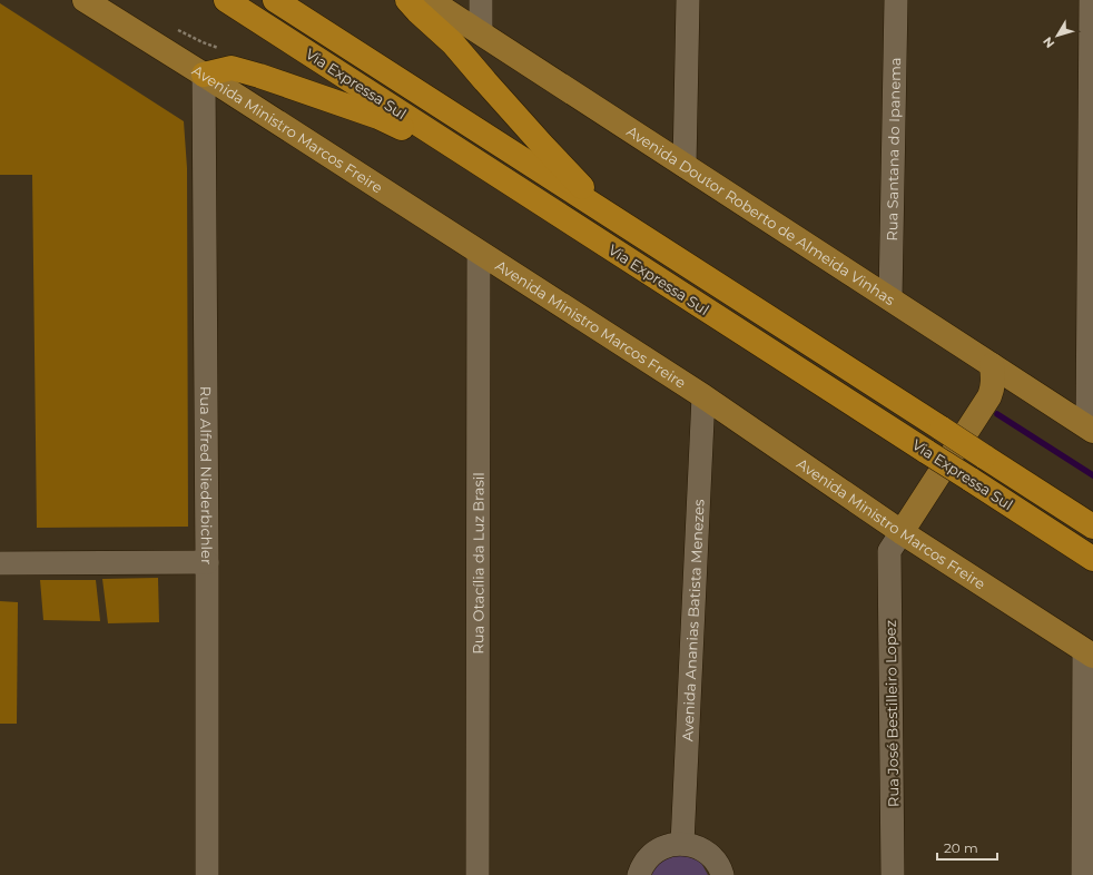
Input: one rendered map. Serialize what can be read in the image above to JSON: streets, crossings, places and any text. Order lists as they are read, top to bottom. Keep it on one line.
{"streets":{"highway":["Via Expressa Sul"],"main road":["Avenida Ministro Marcos Freire","Avenida Doutor Roberto de Almeida Vinhas"],"street":["Rua Santana do Ipanema","Rua Alfred Niederbichler","Rua Otacília da Luz Brasil","Avenida Ananias Batista Menezes","Rua José Bestilleiro Lopez"]},"crossings":[["Avenida Ministro Marcos Freire","Rua Alfred Niederbichler"],["Avenida Ministro Marcos Freire","Rua Otacília da Luz Brasil"],["Avenida Ministro Marcos Freire","Avenida Ananias Batista Menezes"],["Avenida Ministro Marcos Freire","Rua José Bestilleiro Lopez"],["Rua Santana do Ipanema","Avenida Doutor Roberto de Almeida Vinhas"]],"scale_bar":"20 m","north":"bottom left"}
